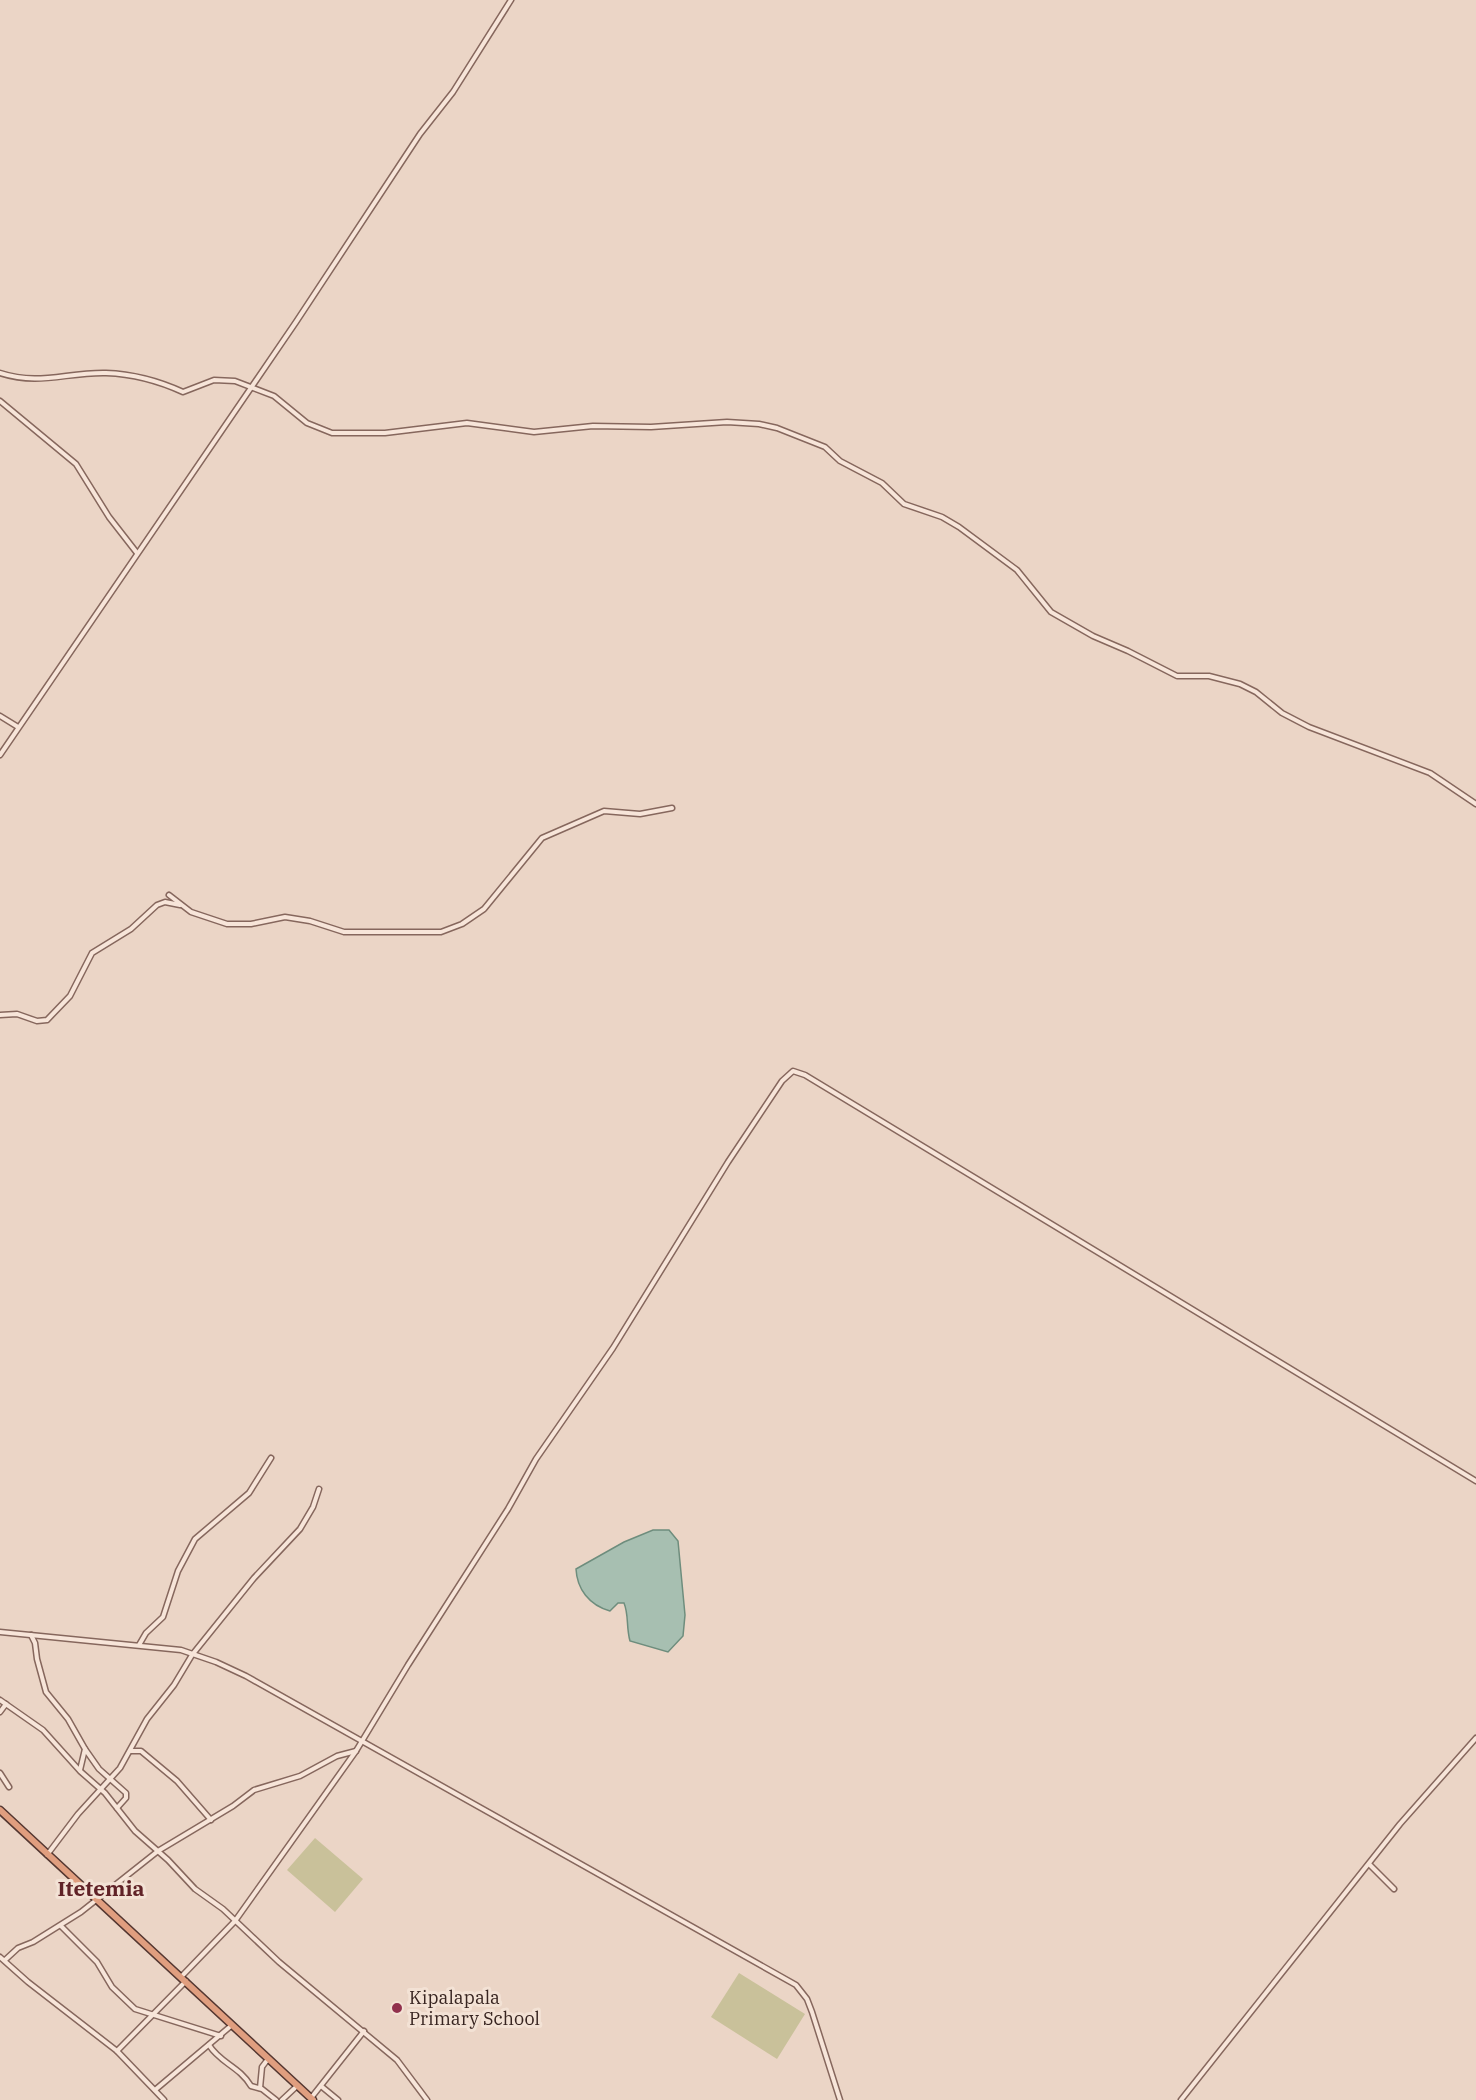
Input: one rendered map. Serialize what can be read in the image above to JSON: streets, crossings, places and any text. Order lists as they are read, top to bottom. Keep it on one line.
{"districts":["Itetemia"],"places":["Kipalapala Primary School"]}
